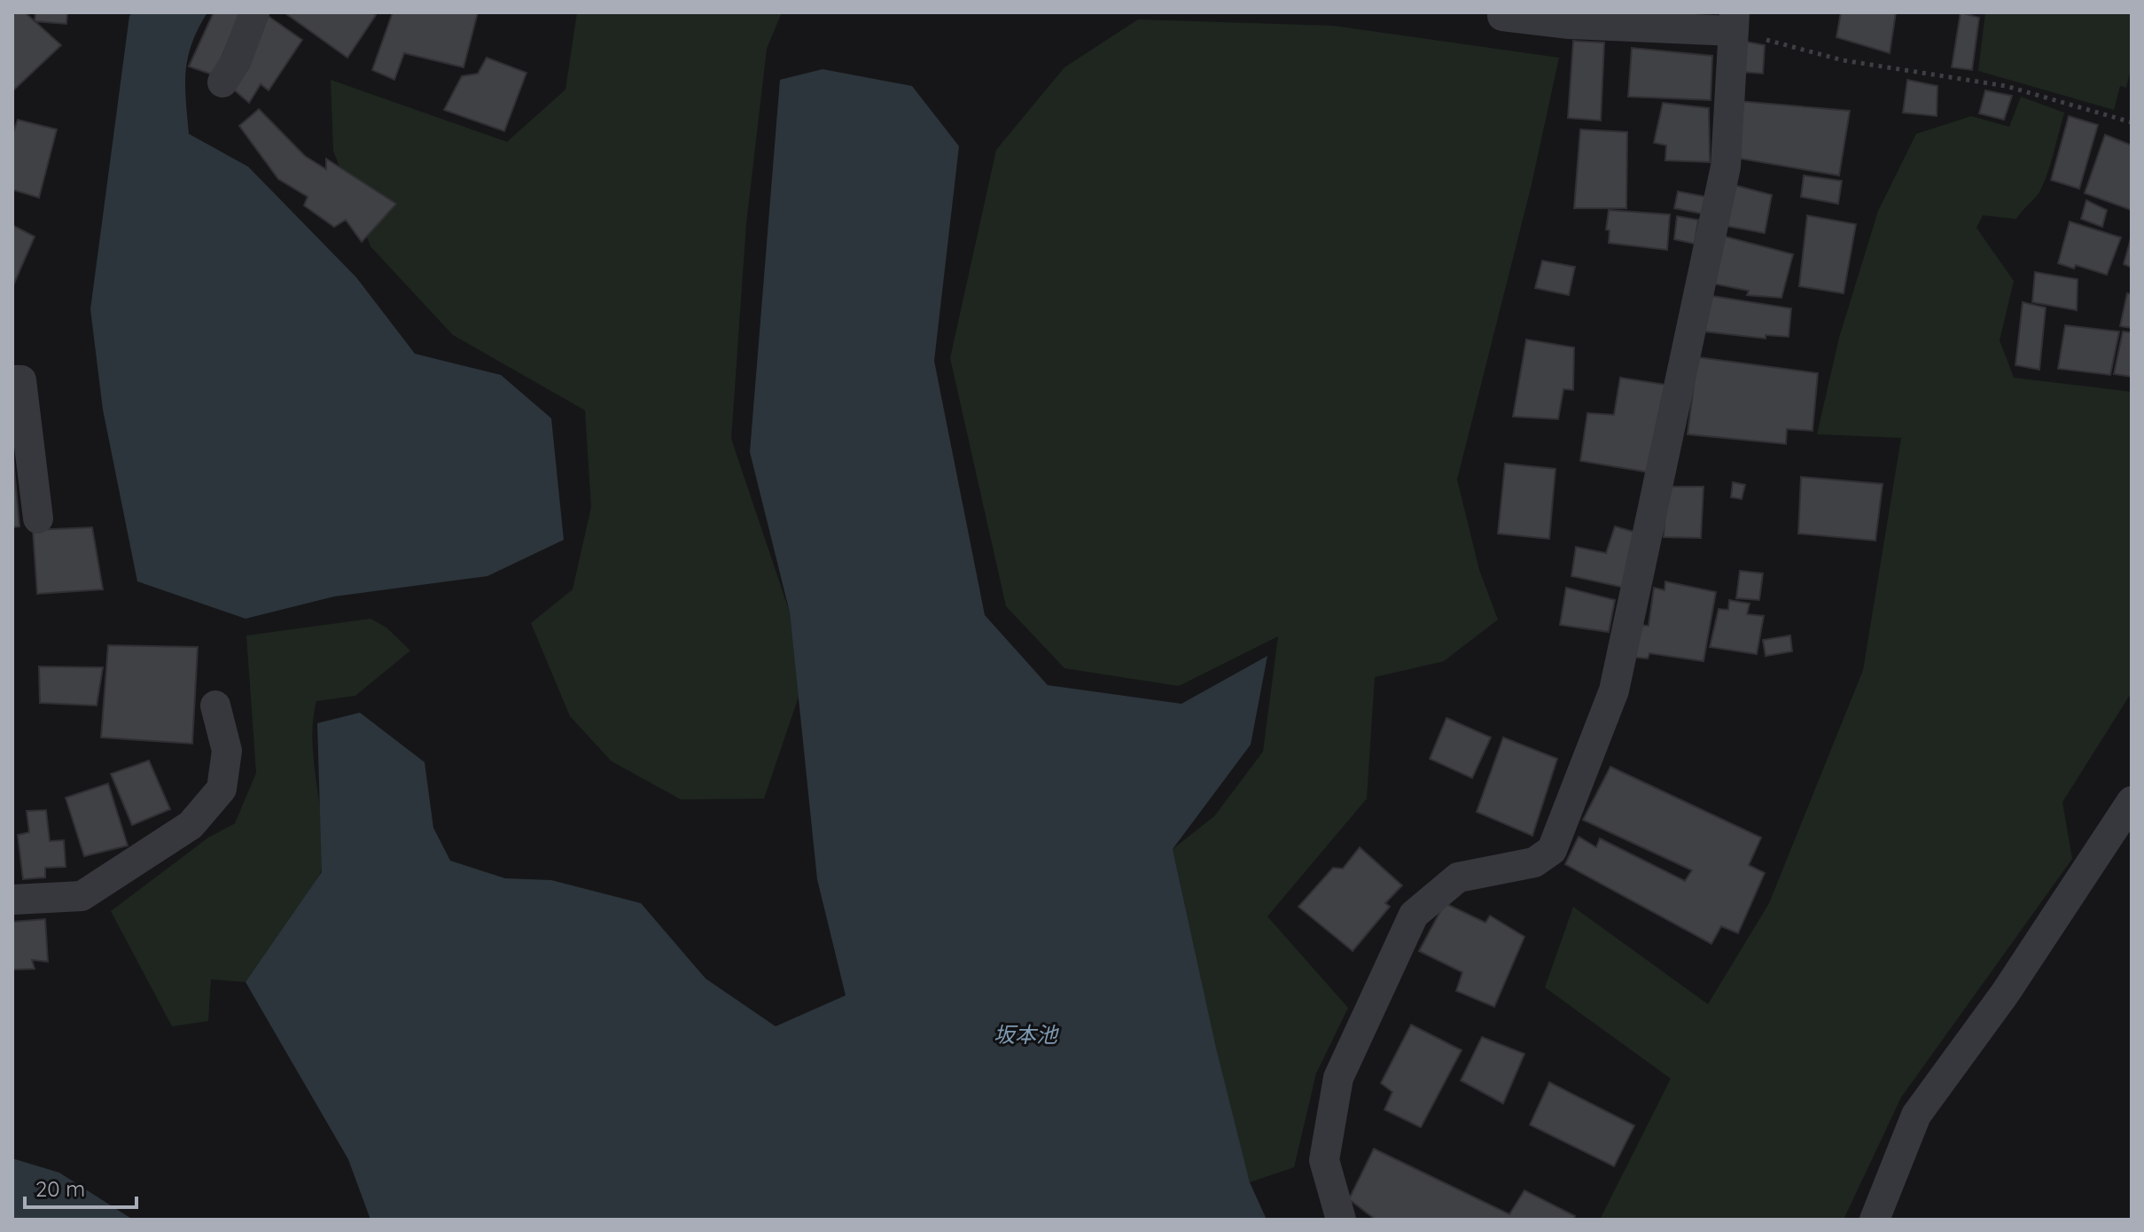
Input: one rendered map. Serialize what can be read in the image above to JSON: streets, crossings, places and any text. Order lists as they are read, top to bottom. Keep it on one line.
{"water":["坂本池"],"scale_bar":"20 m"}
